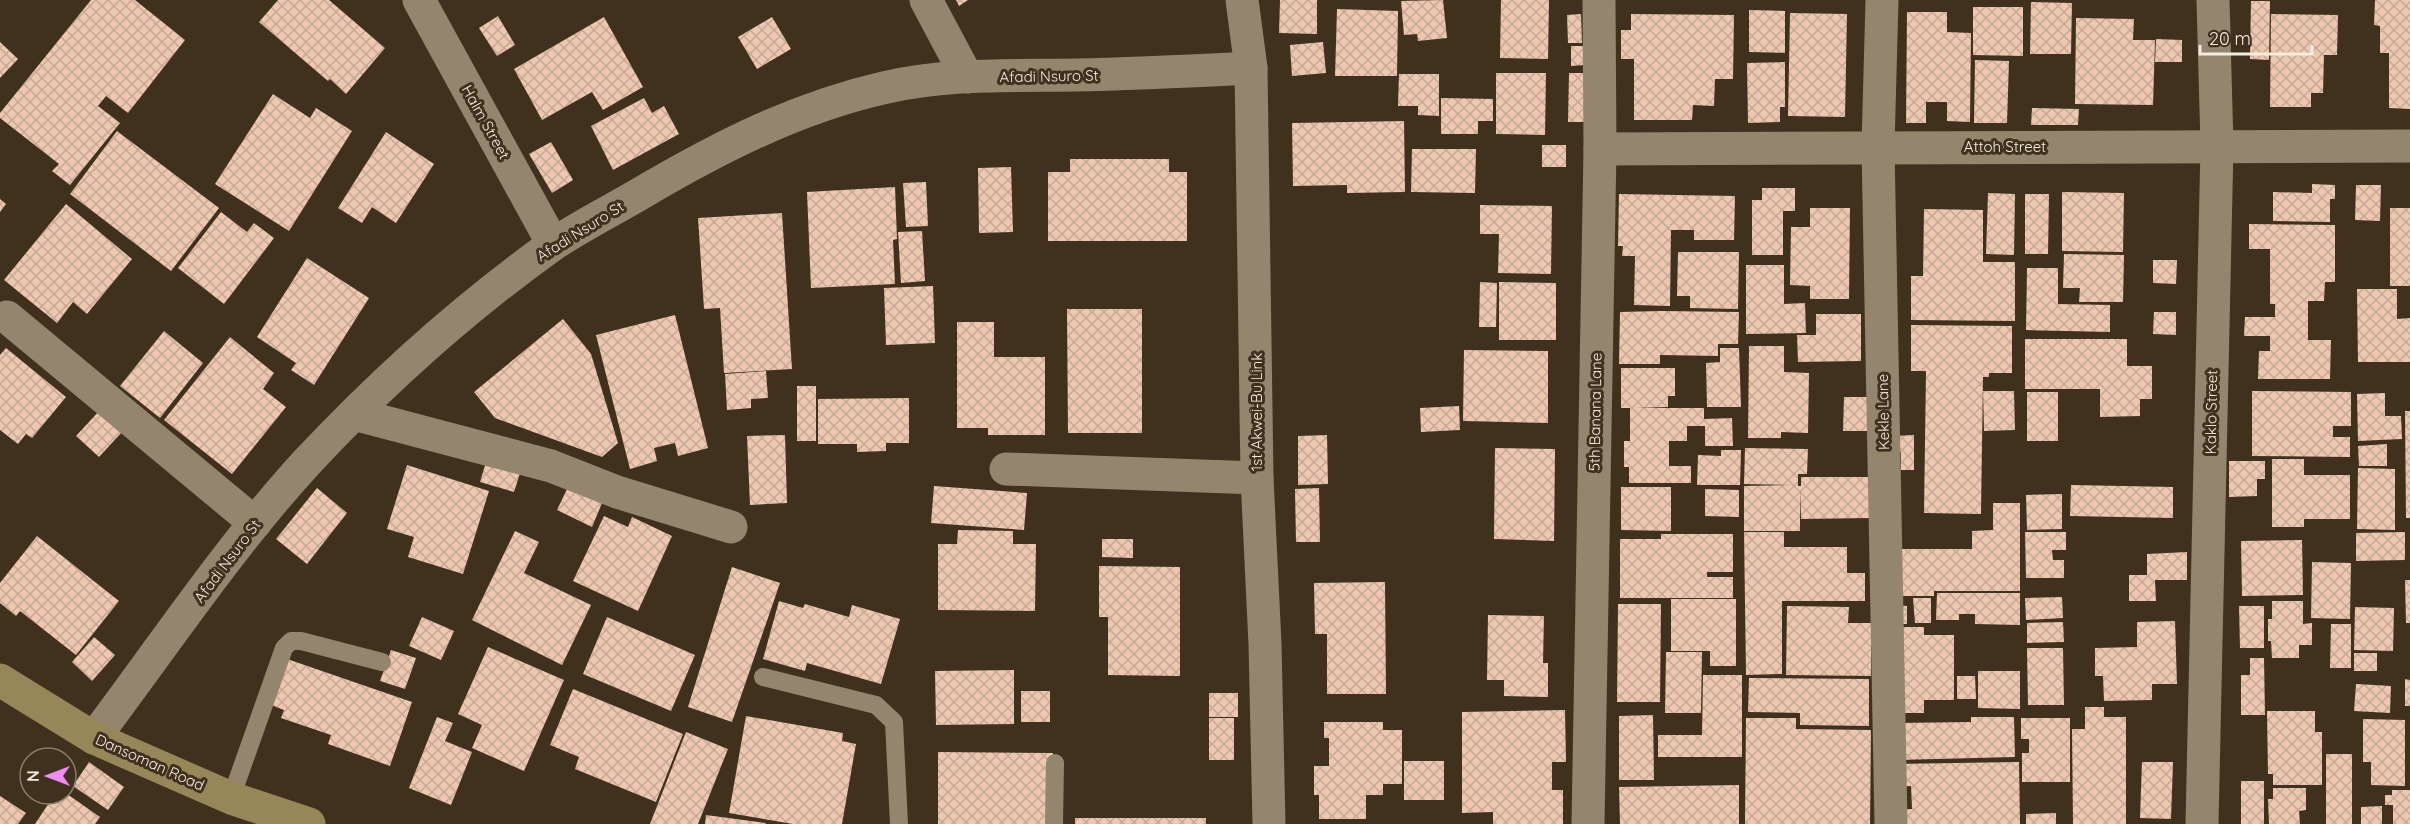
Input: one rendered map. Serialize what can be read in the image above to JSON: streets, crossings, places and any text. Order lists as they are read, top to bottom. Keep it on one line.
{"streets":{"main road":["Dansoman Road"],"street":["Afadi Nsuro St","Halm Street","Attoh Street","1st Akwei-Bu Link","5th Banana Lane","Kekle Lane","Kaklo Street"]},"crossings":[["Afadi Nsuro St","Halm Street"],["Afadi Nsuro St","1st Akwei-Bu Link"],["Afadi Nsuro St","Dansoman Road"],["Attoh Street","5th Banana Lane"],["Attoh Street","Kekle Lane"],["Attoh Street","Kaklo Street"]],"scale_bar":"20 m","north":"left"}
